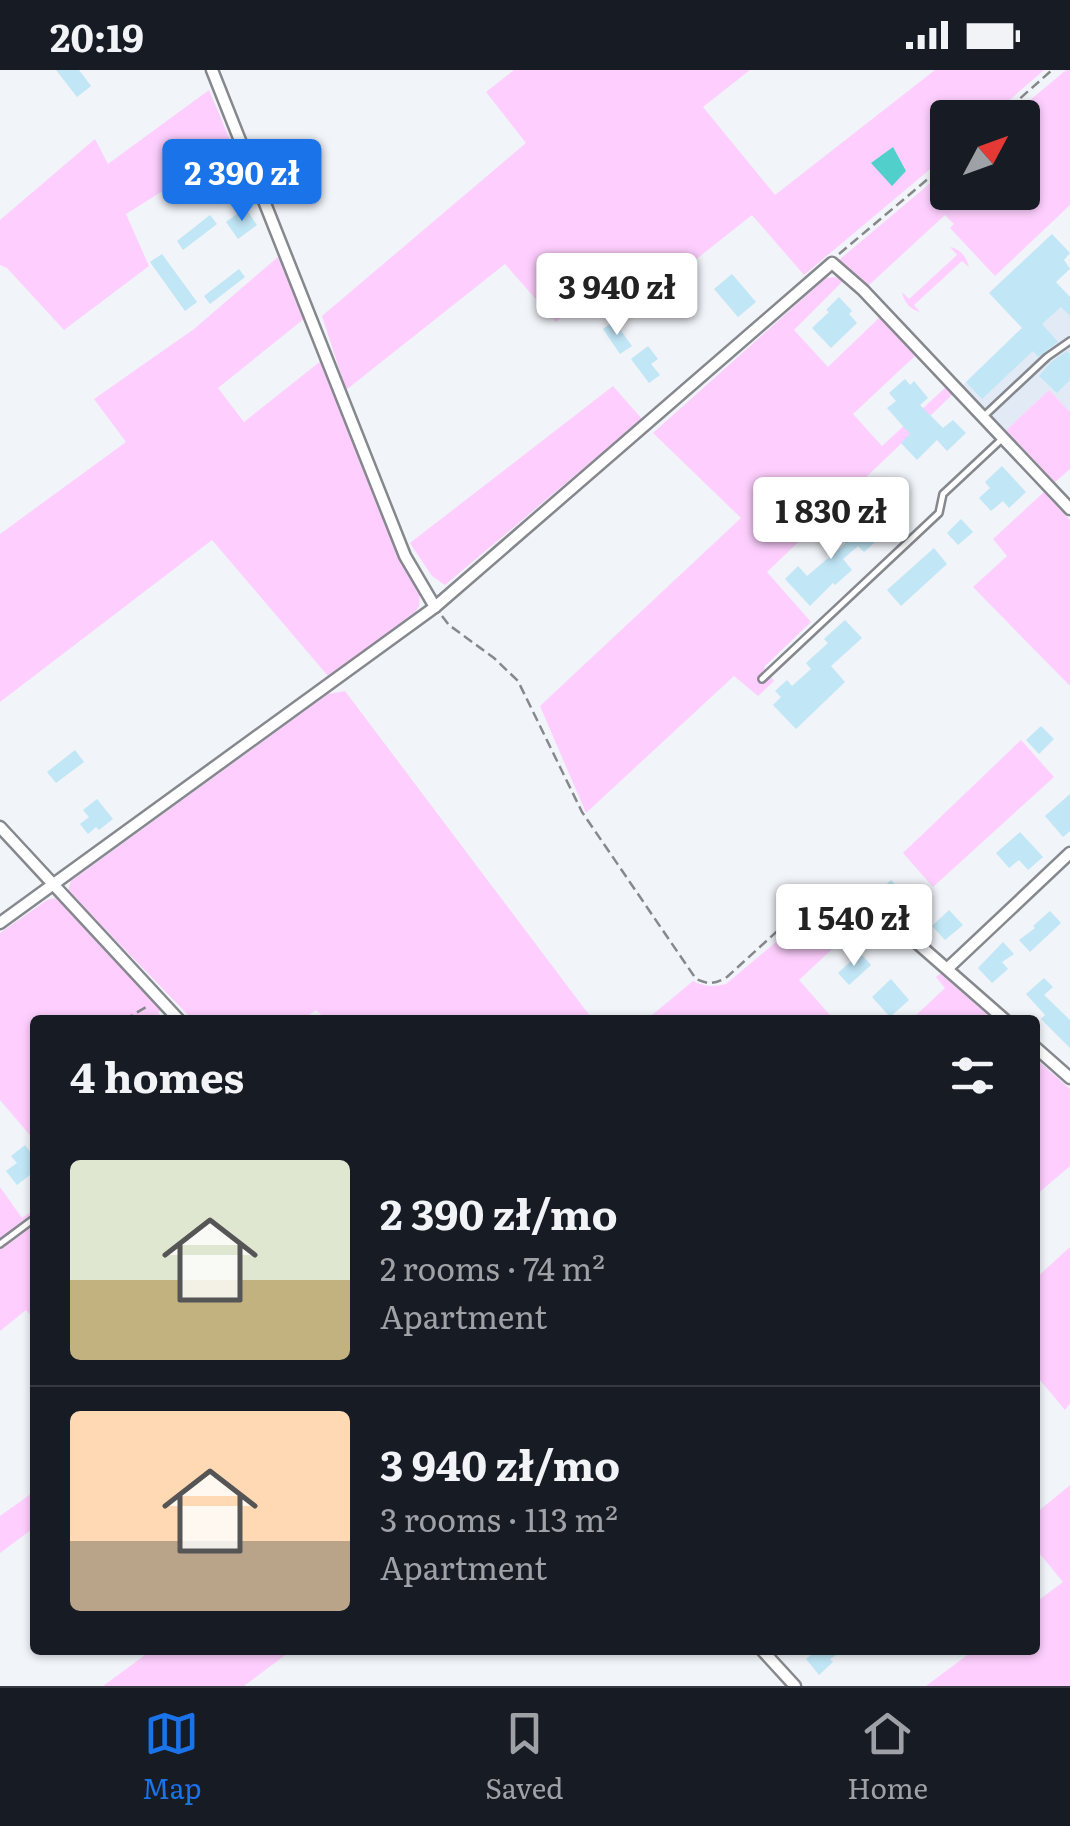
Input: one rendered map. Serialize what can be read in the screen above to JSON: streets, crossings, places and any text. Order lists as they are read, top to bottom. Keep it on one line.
{"north":"top right","page":{"status":"20:19","price":["2 390 zł","3 940 zł","1 830 zł","1 540 zł"],"heading":"4 homes","list":[{"name":"2 390 zł/mo","note":"2 rooms · 74 m² · Apartment"},{"name":"3 940 zł/mo","note":"3 rooms · 113 m² · Apartment"}],"tabs":["Map","Saved","Home"]}}
